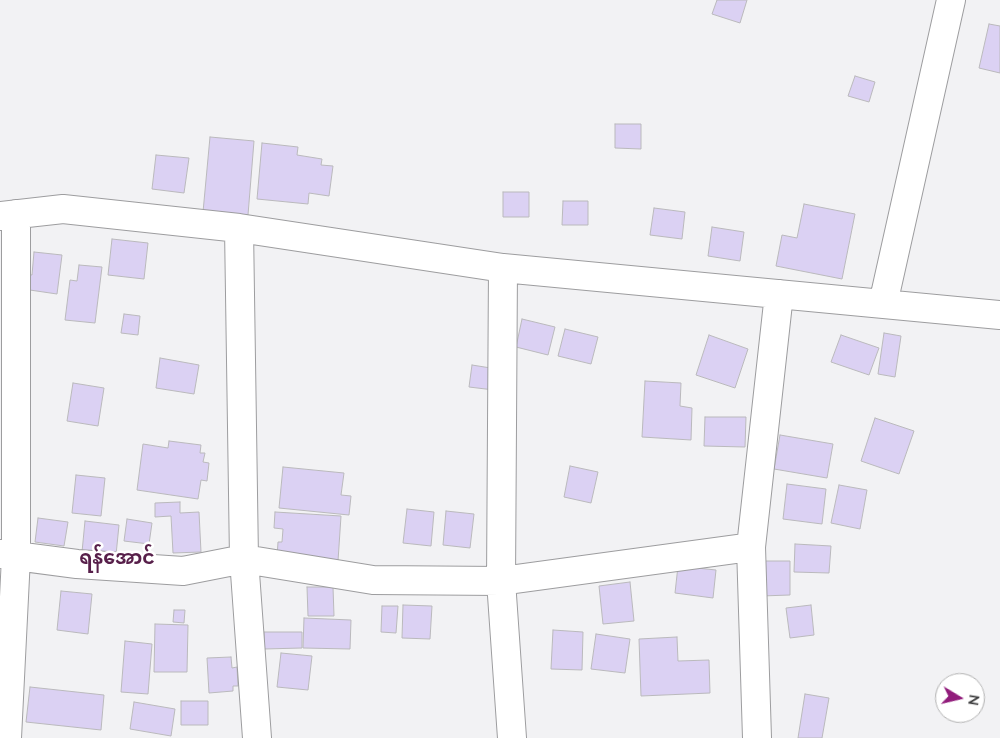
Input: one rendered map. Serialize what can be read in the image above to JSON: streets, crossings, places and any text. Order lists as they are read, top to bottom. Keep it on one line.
{"districts":["ရန်အောင်"],"north":"right"}
